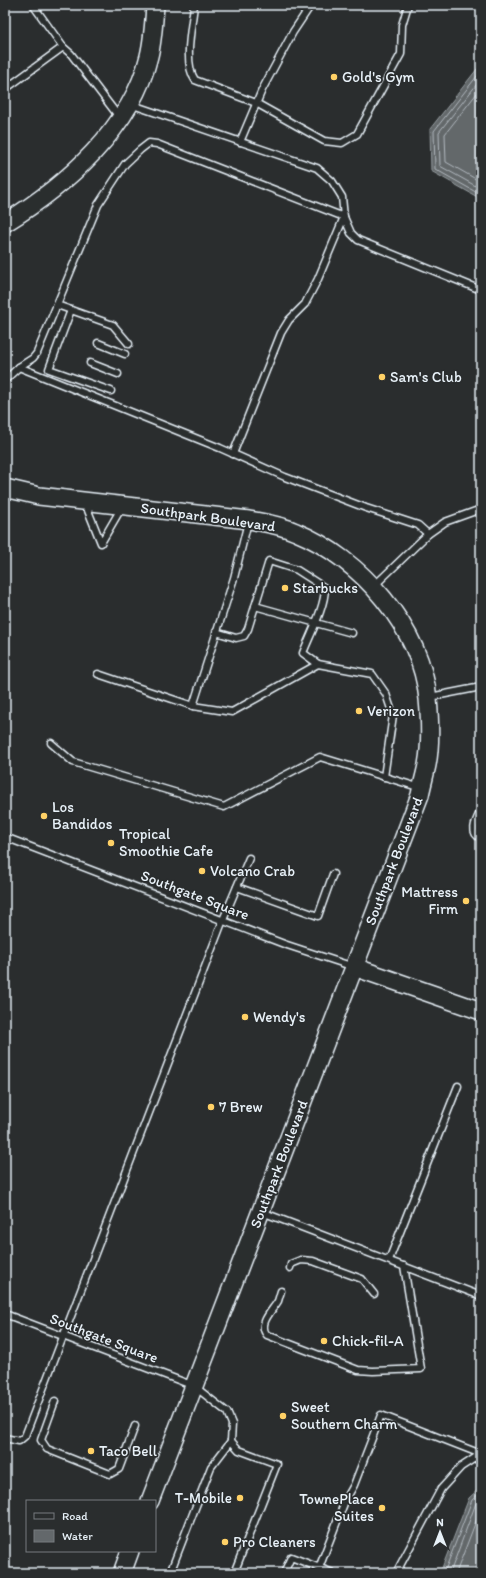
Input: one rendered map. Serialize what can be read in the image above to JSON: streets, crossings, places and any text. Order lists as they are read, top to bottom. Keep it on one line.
{"streets":{"street":["Southpark Boulevard"],"lane":["Southgate Square"]},"crossings":[["Southpark Boulevard","Southgate Square"]],"places":["Gold's Gym","Sam's Club","Starbucks","Verizon","Los Bandidos","Tropical Smoothie Cafe","Volcano Crab","Mattress Firm","Wendy's","7 Brew","Chick-fil-A","Sweet Southern Charm","Taco Bell","T-Mobile","TownePlace Suites","Pro Cleaners"],"legend":["Road","Water"],"north":"top"}
